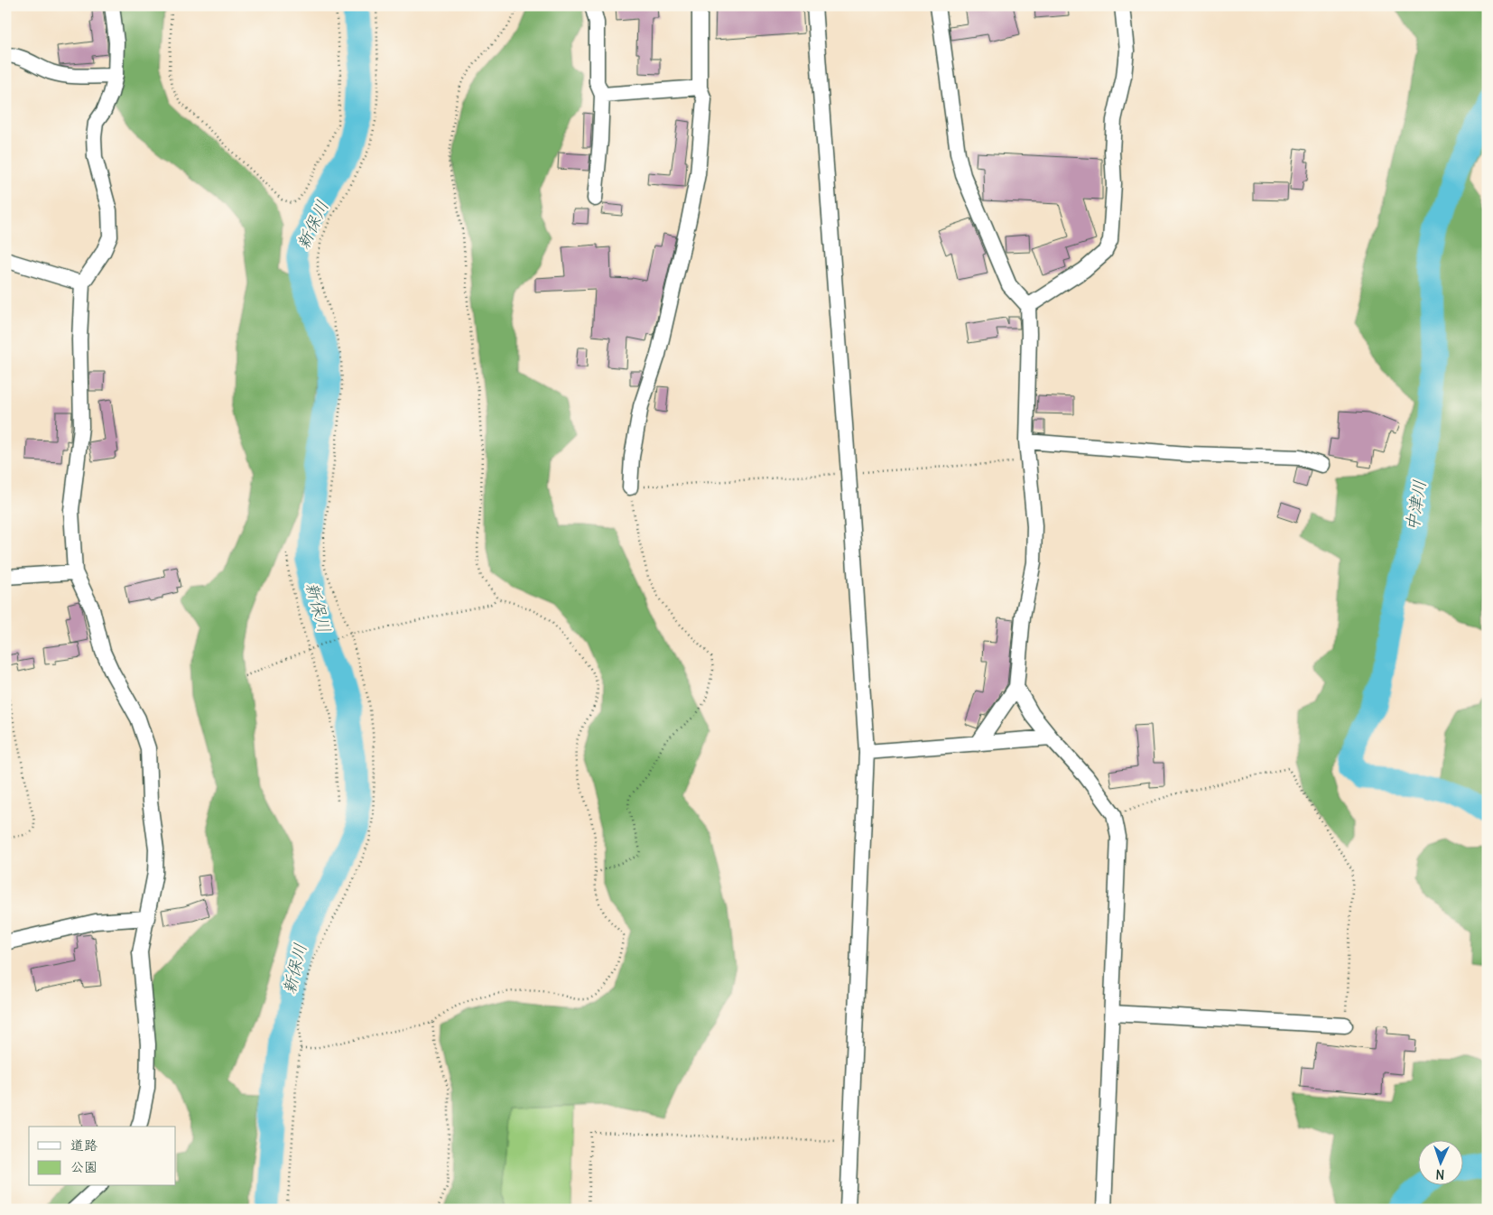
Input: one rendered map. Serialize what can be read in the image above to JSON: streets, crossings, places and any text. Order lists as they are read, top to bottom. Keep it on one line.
{"water":["新保川","中津川"],"legend":["道路","公園"],"north":"bottom"}
